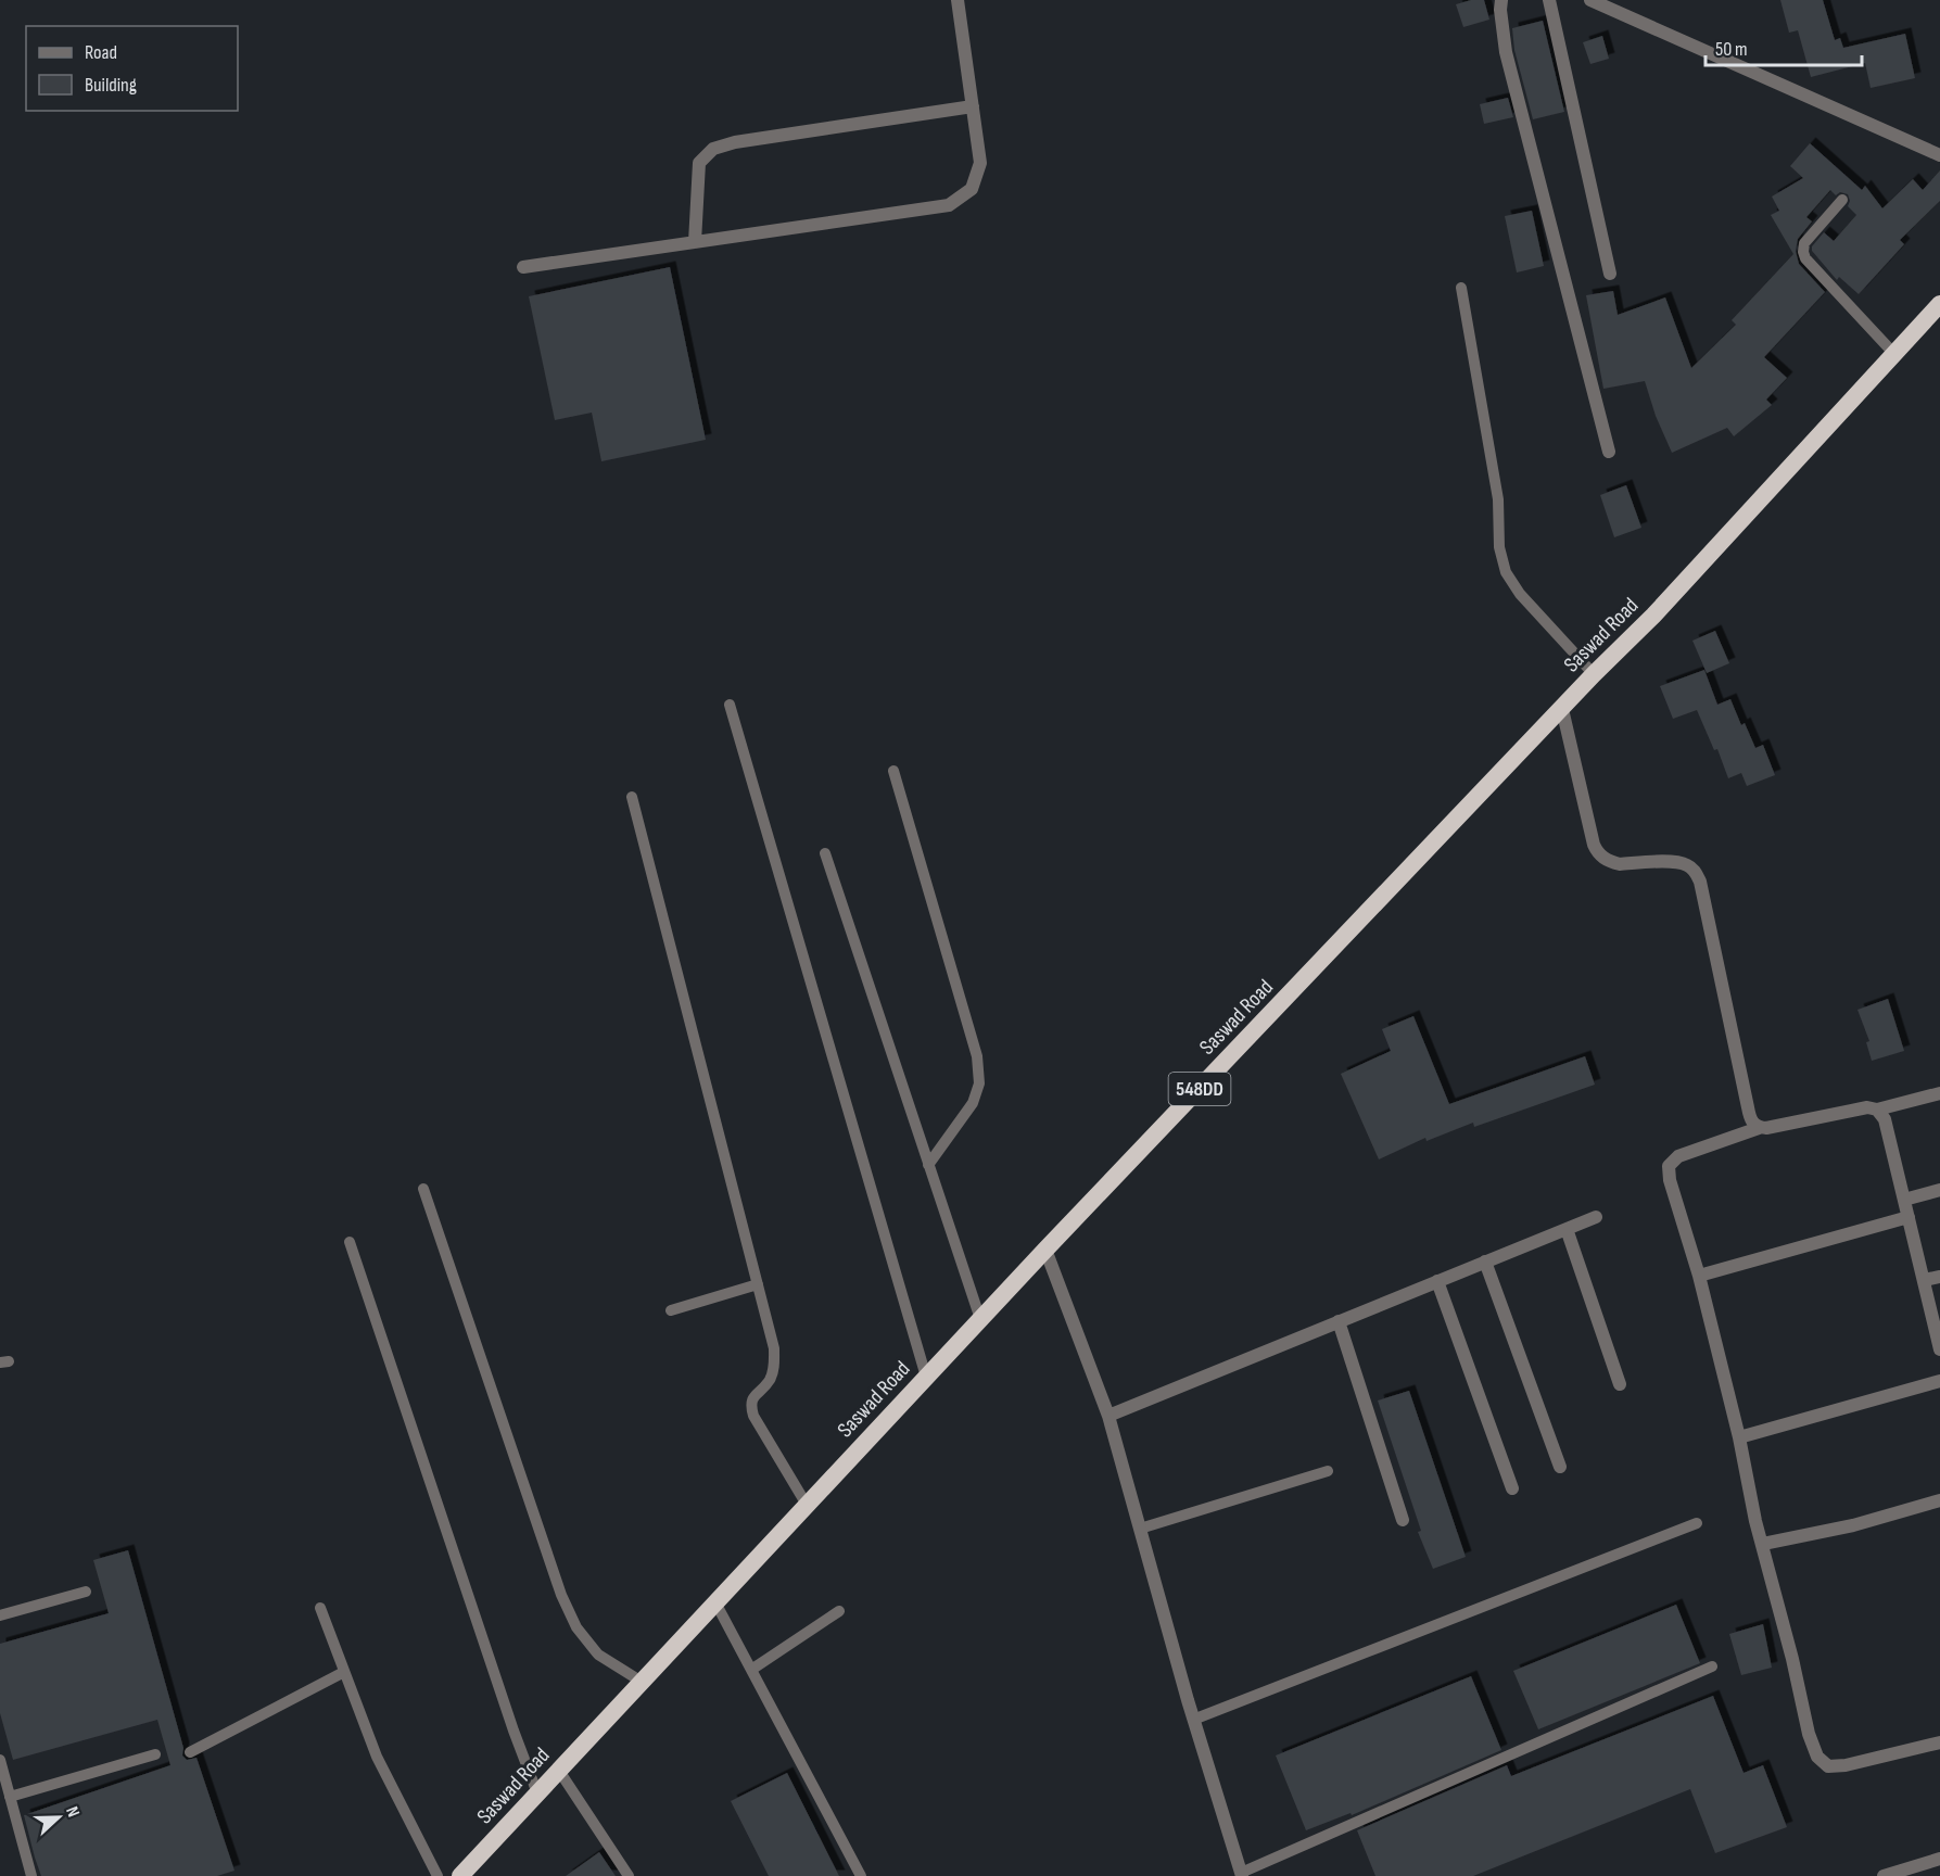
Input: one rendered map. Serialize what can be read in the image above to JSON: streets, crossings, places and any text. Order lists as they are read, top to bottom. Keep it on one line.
{"streets":{"highway":["Saswad Road","548DD"]},"legend":["Road","Building"],"scale_bar":"50 m","north":"right"}
